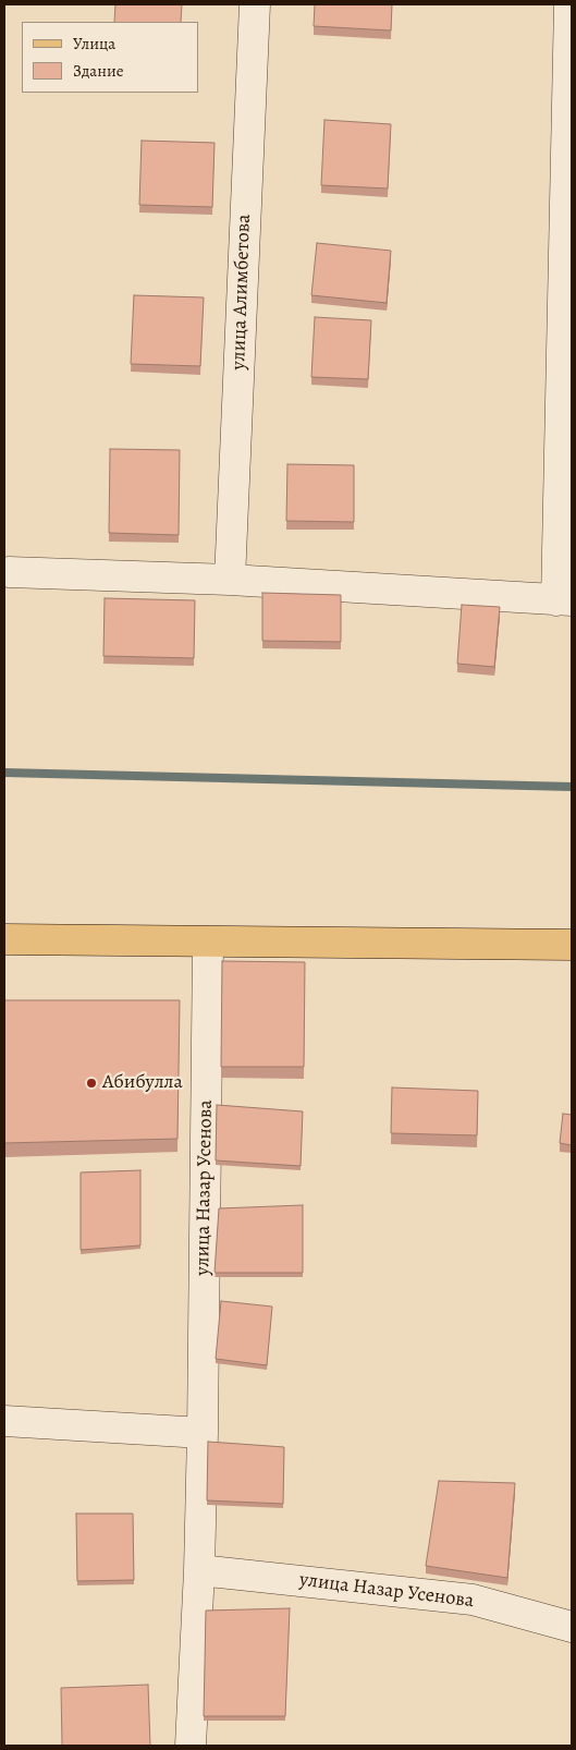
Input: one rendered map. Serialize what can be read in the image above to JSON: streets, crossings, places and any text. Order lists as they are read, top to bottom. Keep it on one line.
{"streets":{"street":["улица Алимбетова","улица Назар Усенова"]},"places":["Абибулла"],"legend":["Улица","Здание"]}
